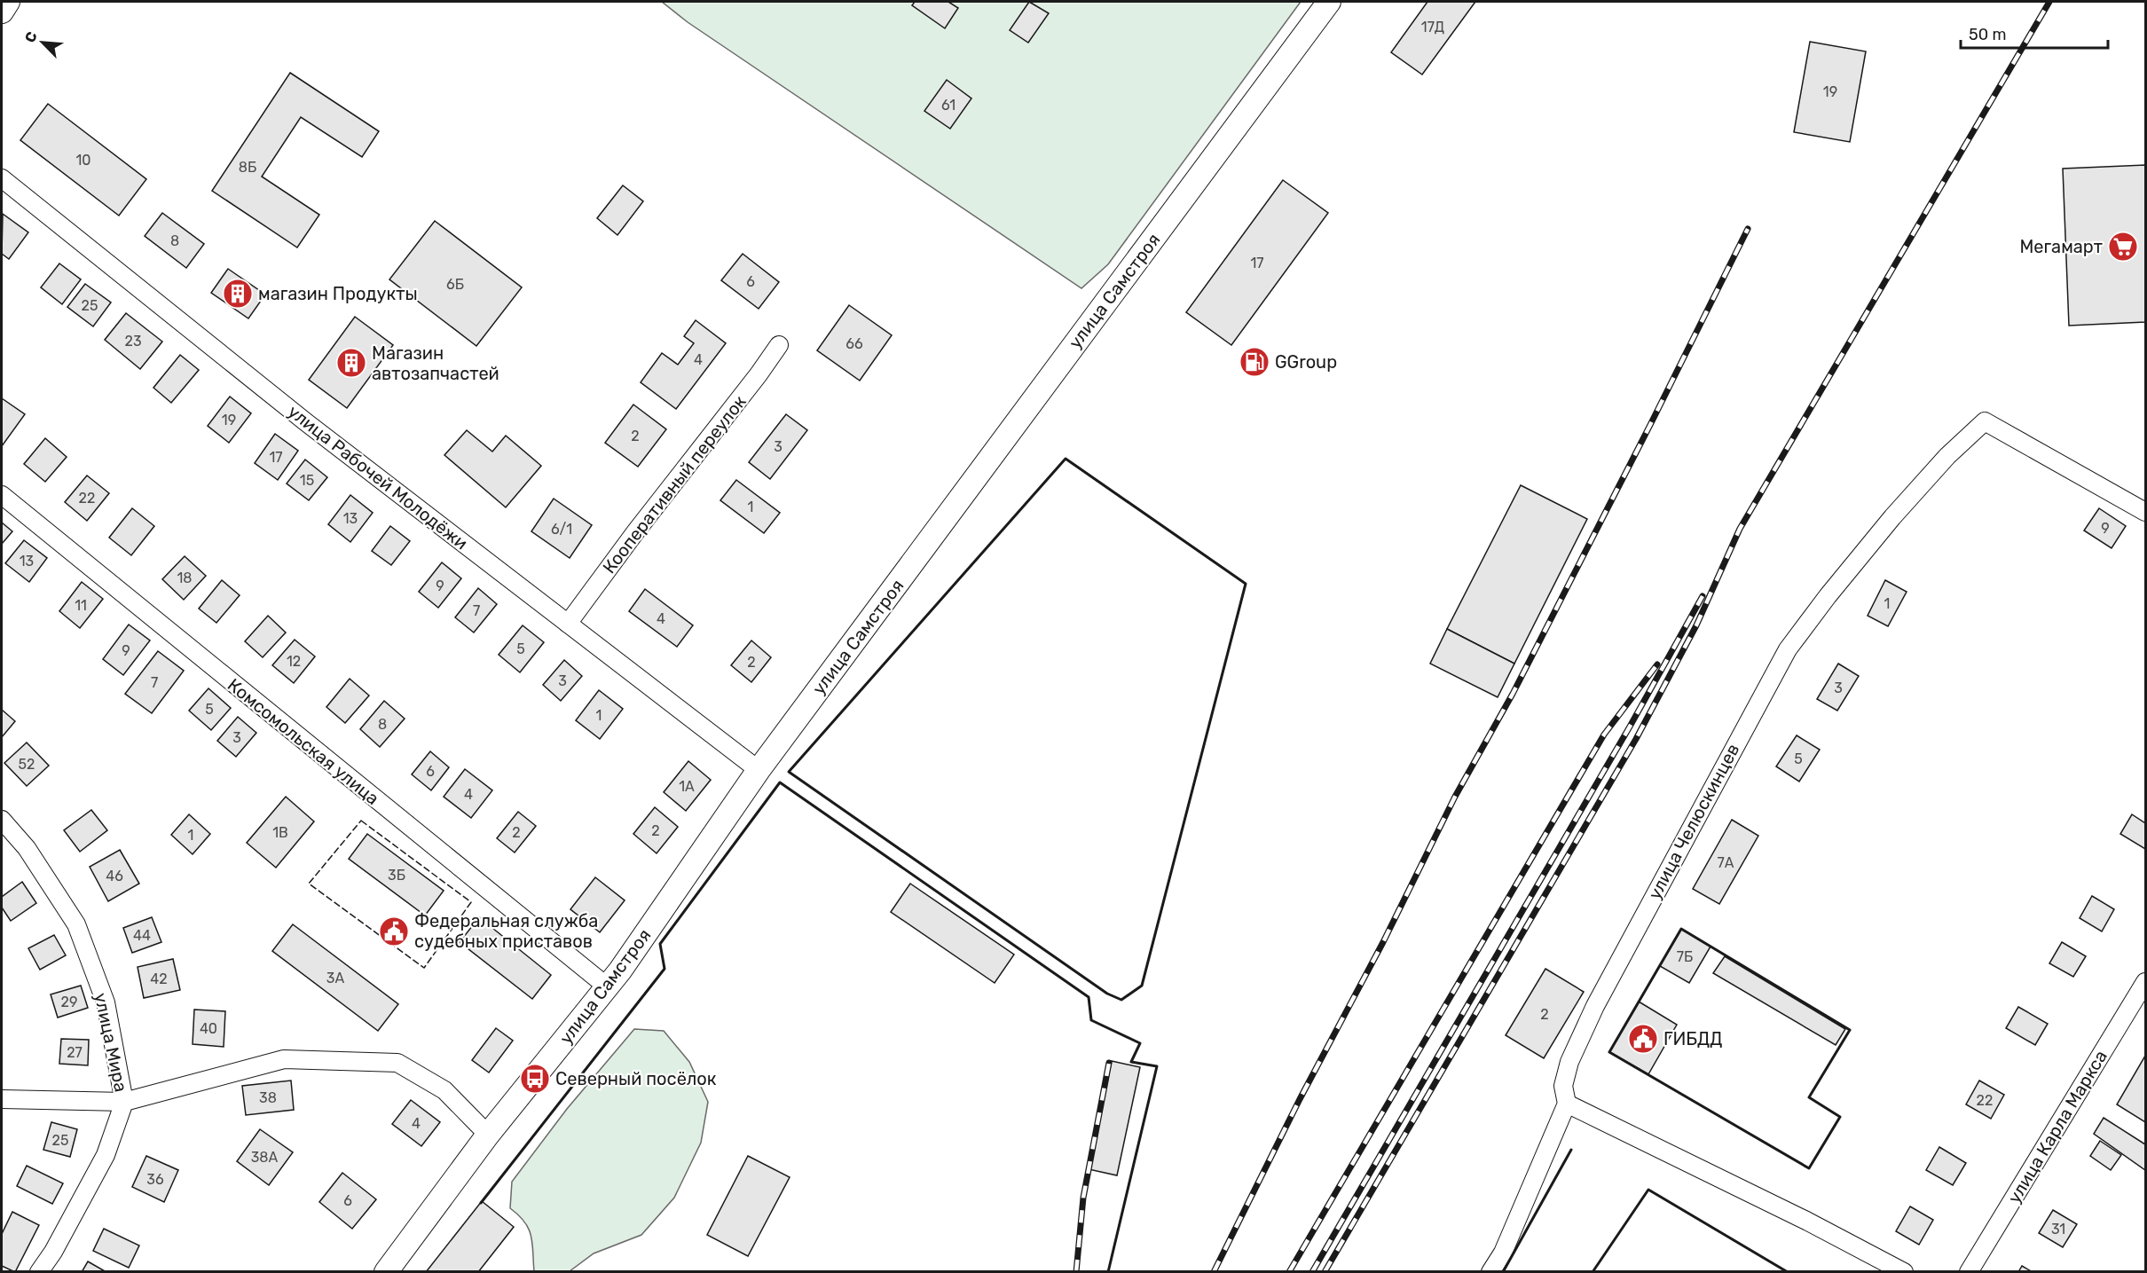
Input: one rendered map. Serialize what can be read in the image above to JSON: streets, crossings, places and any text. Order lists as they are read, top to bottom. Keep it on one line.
{"streets":{"street":["улица Самстроя","улица Рабочей Молодёжи","Кооперативный переулок","Комсомольская улица","улица Челюскинцев","улица Мира","улица Карла Маркса"]},"crossings":[["улица Самстроя","улица Рабочей Молодёжи"],["улица Самстроя","Комсомольская улица"],["улица Рабочей Молодёжи","Кооперативный переулок"]],"places":{"supermarket":["Мегамарт"],"building":["магазин Продукты","Магазин автозапчастей"],"fuel station":["GGroup"],"public building":["Федеральная служба судебных приставов","ГИБДД"],"bus stop":["Северный посёлок"]},"house_numbers":["17Д","19","61","10","8Б","8","17","6","6Б","25","23","66","4","19","2","3","17","15","22","1","13","9","6/1","13","18","9","1","11","7","4","5","9","12","2","3","7","3","5","1","8","3","5","52","6","1А","4","2","1В","2","1","7А","3Б","46","44","7Б","3А","42","29","2","40","27","38","22","4","25","38А","36","6","31"],"scale_bar":"50 m","north":"top left"}
